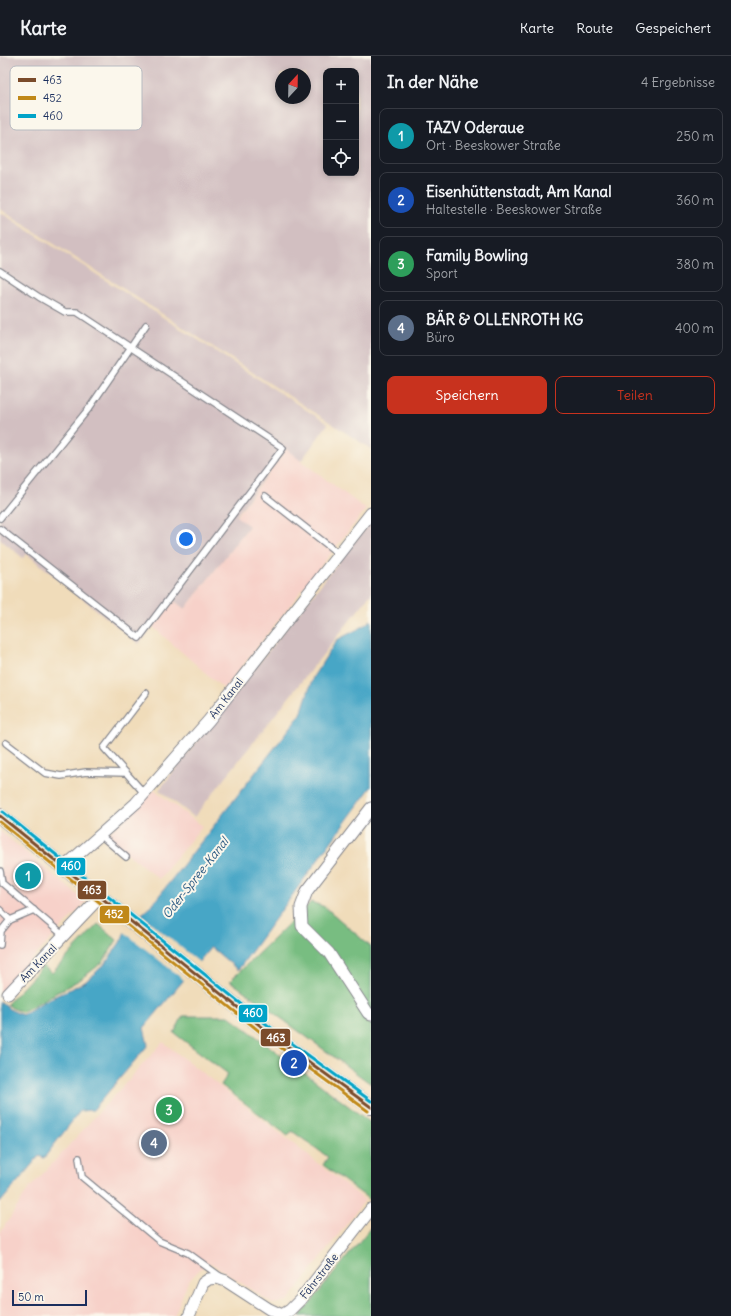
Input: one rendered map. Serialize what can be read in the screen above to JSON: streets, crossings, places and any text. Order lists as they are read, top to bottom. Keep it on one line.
{"streets":{"street":["Am Kanal","Fährstraße"]},"water":["Oder-Spree-Kanal"],"lines":["transit line 460","transit line 463","transit line 452"],"legend":["463","452","460"],"scale_bar":"50 m","north":"top","page":{"header":"Karte","nav":["Karte","Route","Gespeichert"],"heading":["In der Nähe","4 Ergebnisse"],"map_buttons":["+","−"],"list":[{"mark":"1","name":"TAZV Oderaue","note":"Ort · Beeskower Straße","value":"250 m"},{"mark":"2","name":"Eisenhüttenstadt, Am Kanal","note":"Haltestelle · Beeskower Straße","value":"360 m"},{"mark":"3","name":"Family Bowling","note":"Sport","value":"380 m"},{"mark":"4","name":"BÄR & OLLENROTH KG","note":"Büro","value":"400 m"}],"buttons":["Speichern","Teilen"],"pins":["1","2","3","4"],"scale":"50 m"}}
